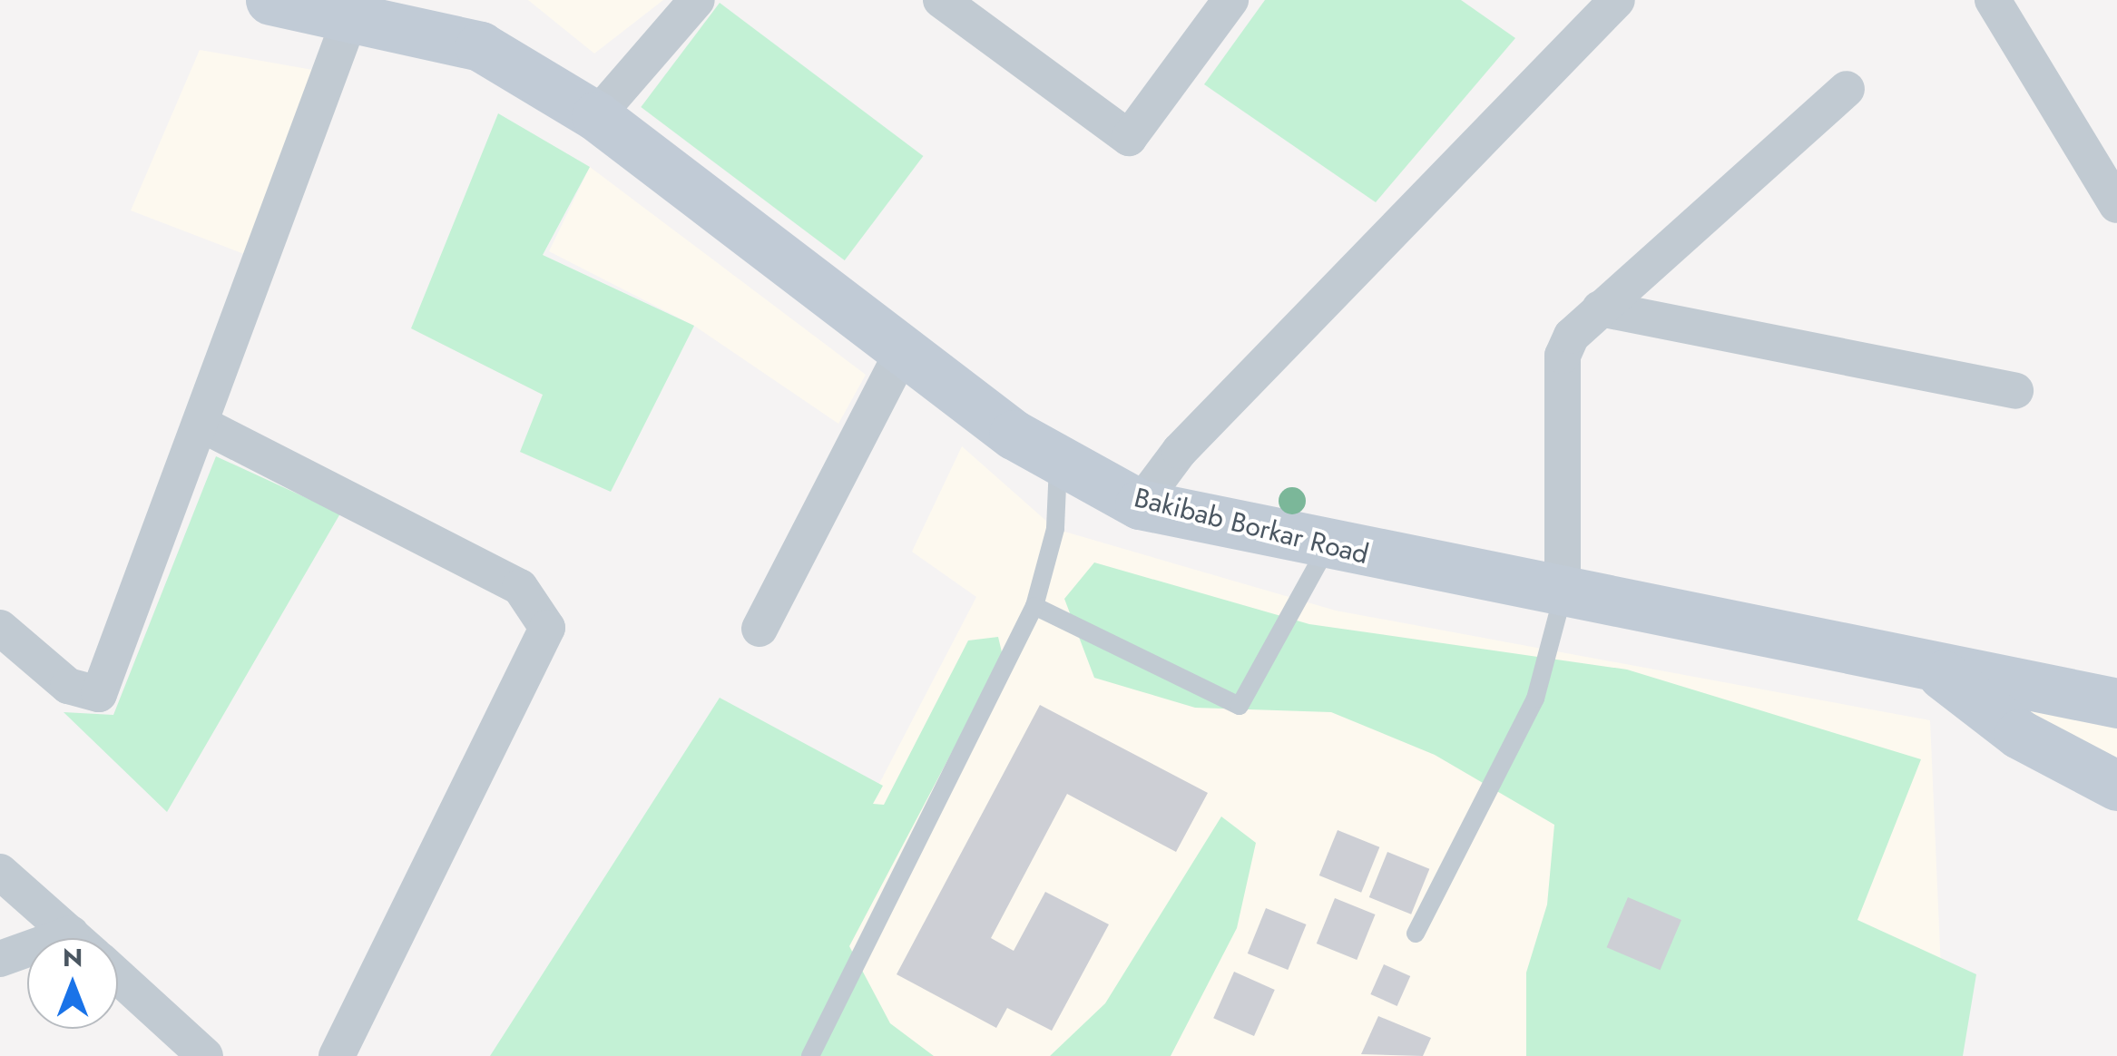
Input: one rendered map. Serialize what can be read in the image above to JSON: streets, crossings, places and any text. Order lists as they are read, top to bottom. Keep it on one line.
{"streets":{"street":["Bakibab Borkar Road"]},"north":"top"}
